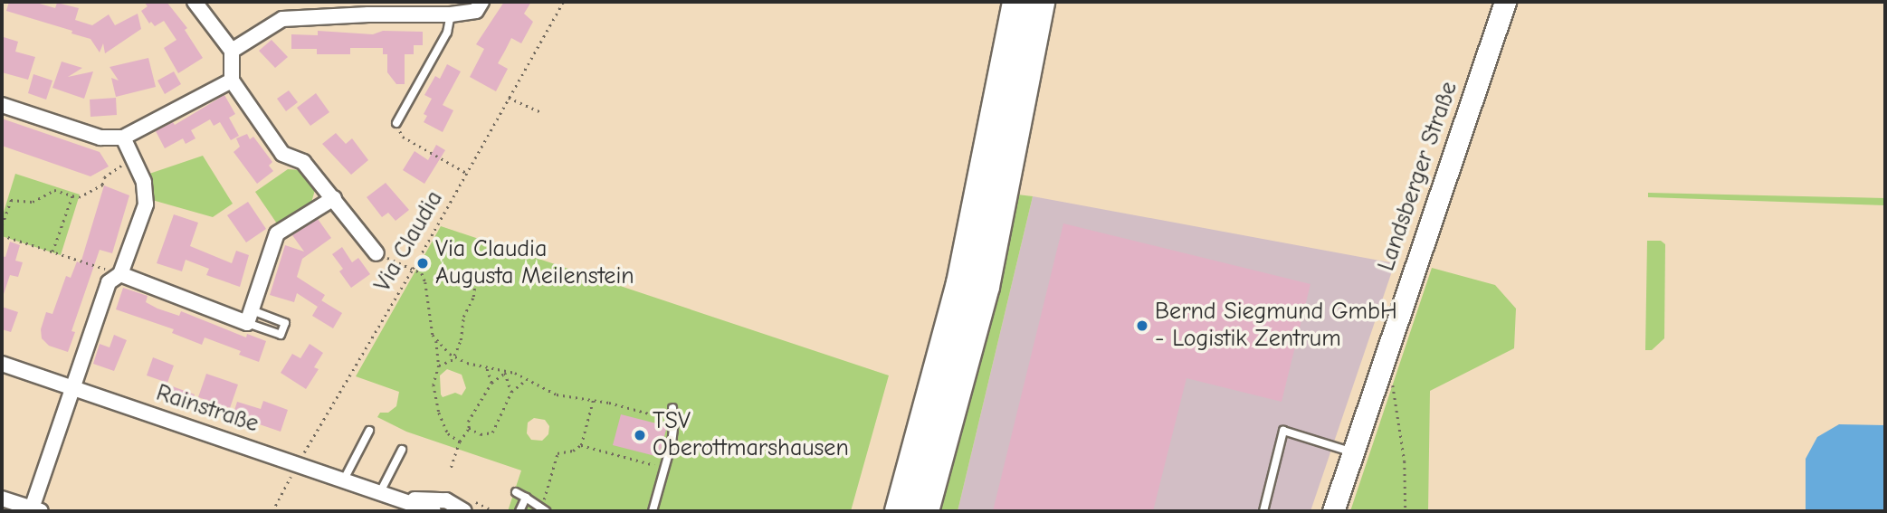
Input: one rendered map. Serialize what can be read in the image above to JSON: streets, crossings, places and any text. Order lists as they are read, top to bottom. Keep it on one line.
{"streets":{"street":["Landsberger Straße","Rainstraße"],"path":["Via Claudia"]},"crossings":[["Via Claudia","Rainstraße"]],"places":["Via Claudia Augusta Meilenstein","Bernd Siegmund GmbH - Logistik Zentrum","TSV Oberottmarshausen"]}
